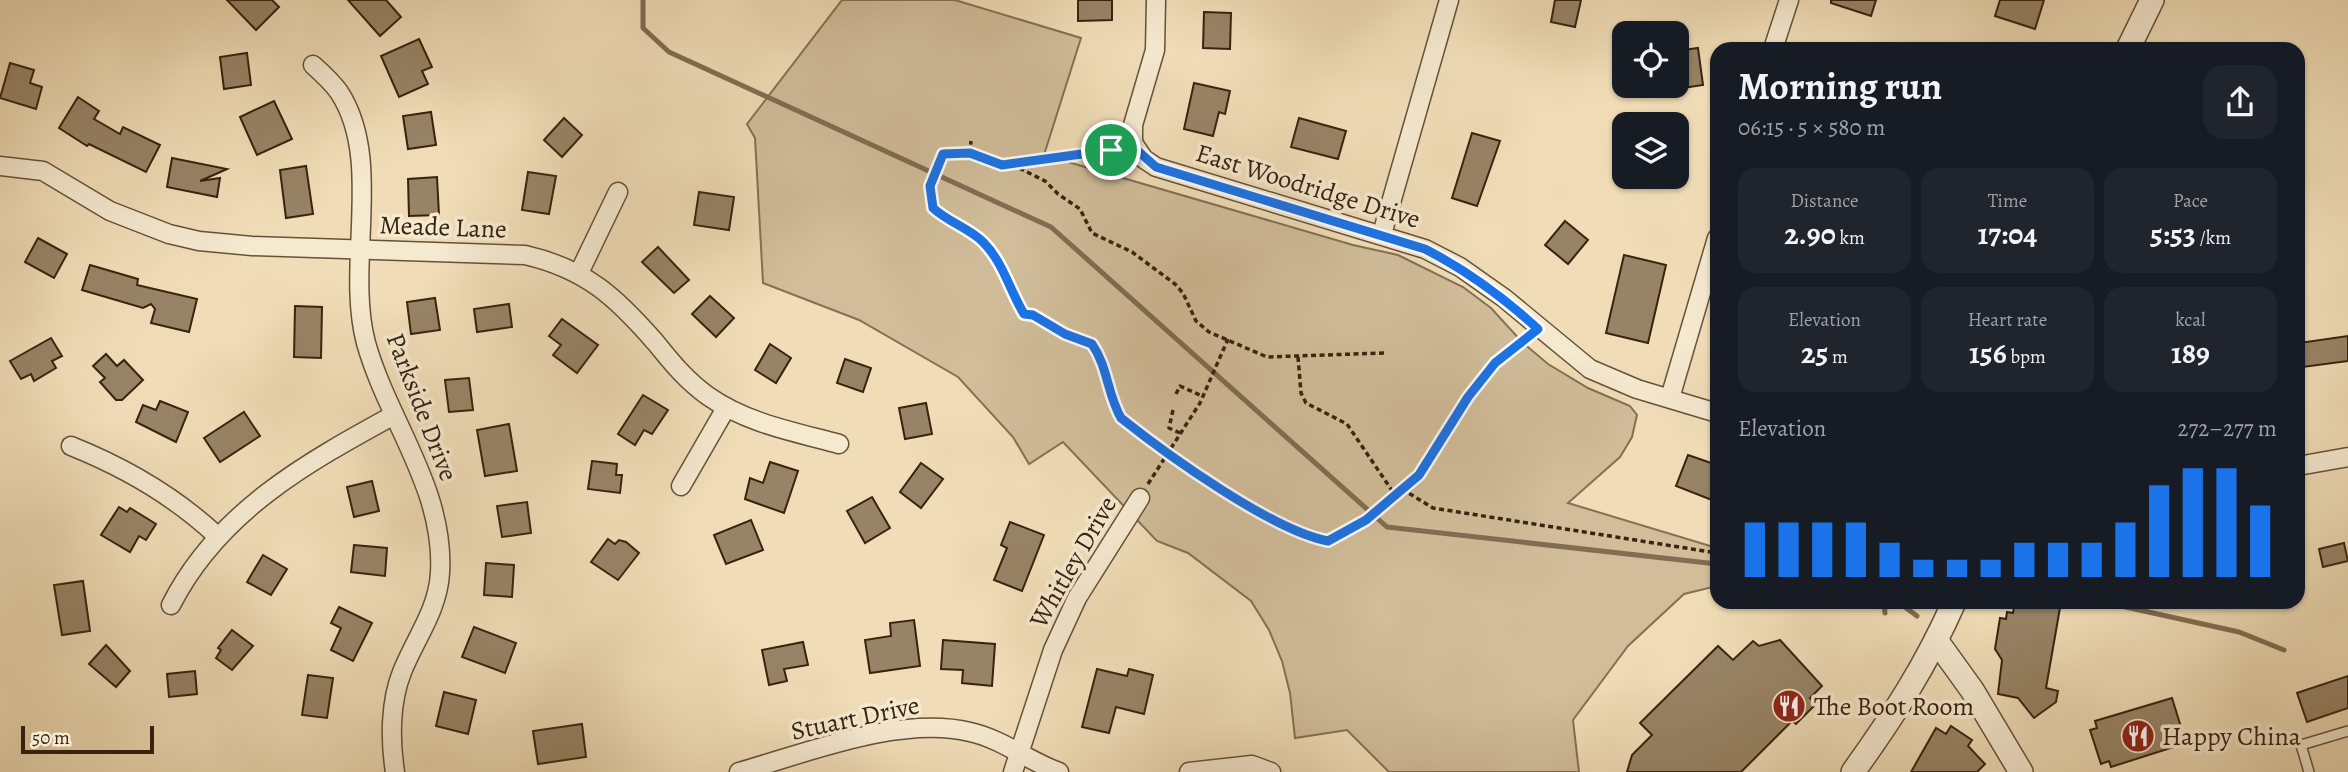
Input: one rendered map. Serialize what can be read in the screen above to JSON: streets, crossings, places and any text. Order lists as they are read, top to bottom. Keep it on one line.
{"streets":{"street":["East Woodridge Drive","Meade Lane","Parkside Drive","Whitley Drive","Stuart Drive"]},"crossings":[["Meade Lane","Parkside Drive"],["Whitley Drive","Stuart Drive"]],"places":{"restaurant":["The Boot Room","Happy China"]},"scale_bar":"50 m","page":{"heading":["Morning run","06:15 · 5 × 580 m"],"stats":[["Distance","2.90 km"],["Time","17:04"],["Pace","5:53 /km"],["Elevation","25 m"],["Heart rate","156 bpm"],["kcal","189"]],"chart":["Elevation","272–277 m"],"scale":"50 m"}}
